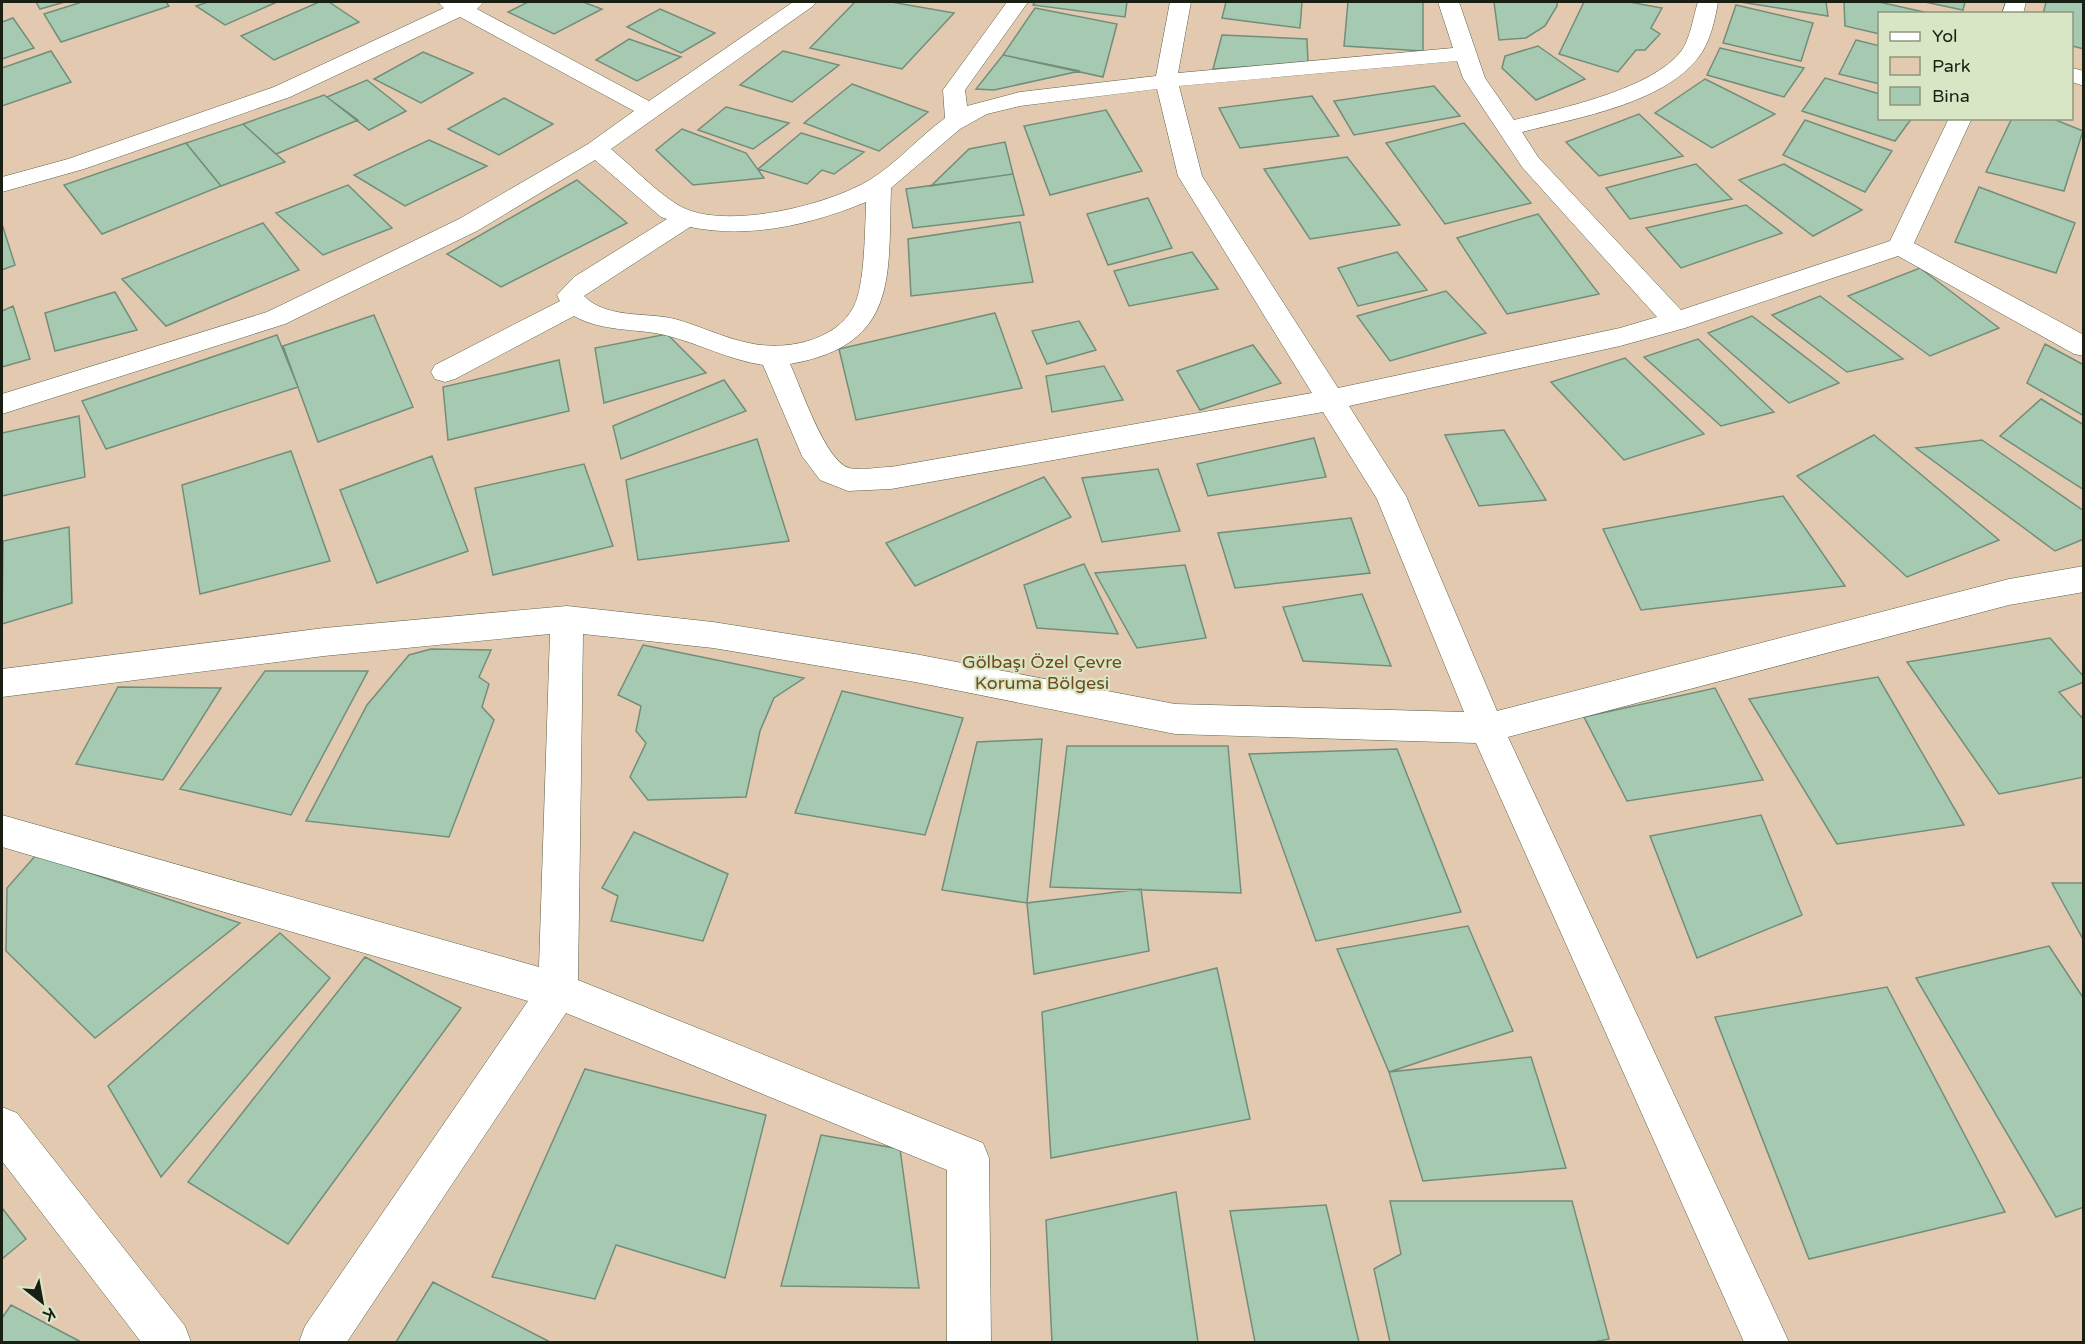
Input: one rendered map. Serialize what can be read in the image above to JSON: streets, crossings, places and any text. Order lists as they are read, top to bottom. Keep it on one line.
{"parks":["Gölbaşı Özel Çevre Koruma Bölgesi"],"legend":["Yol","Park","Bina"],"north":"bottom right"}
